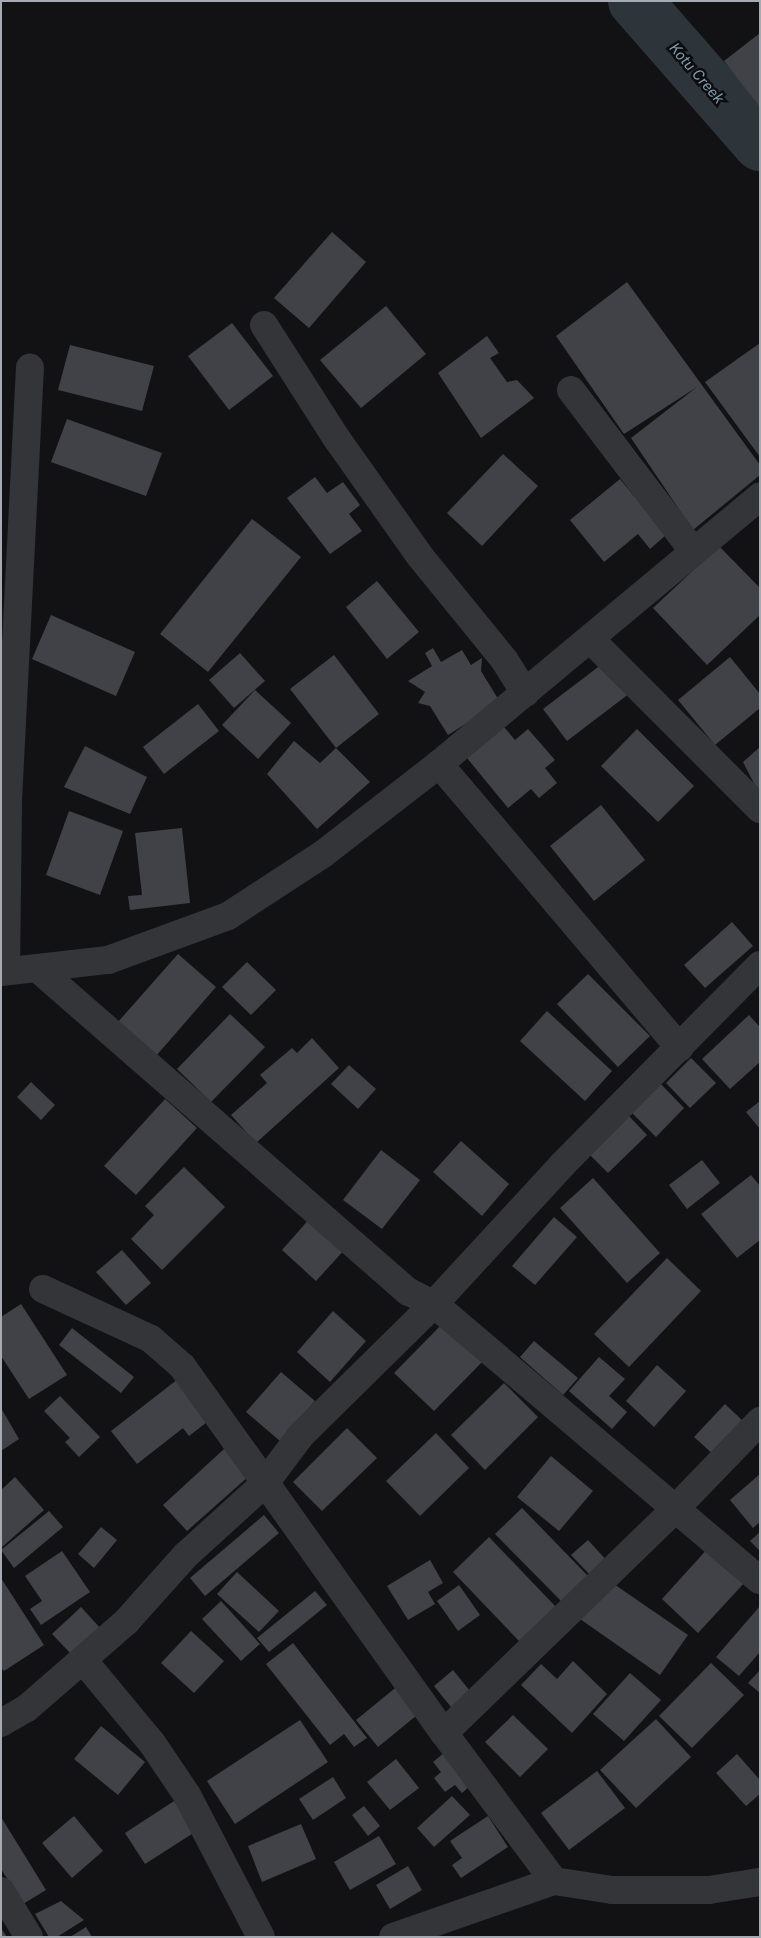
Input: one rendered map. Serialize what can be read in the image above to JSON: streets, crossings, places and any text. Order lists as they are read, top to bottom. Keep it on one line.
{"water":["Kotu Creek"]}
